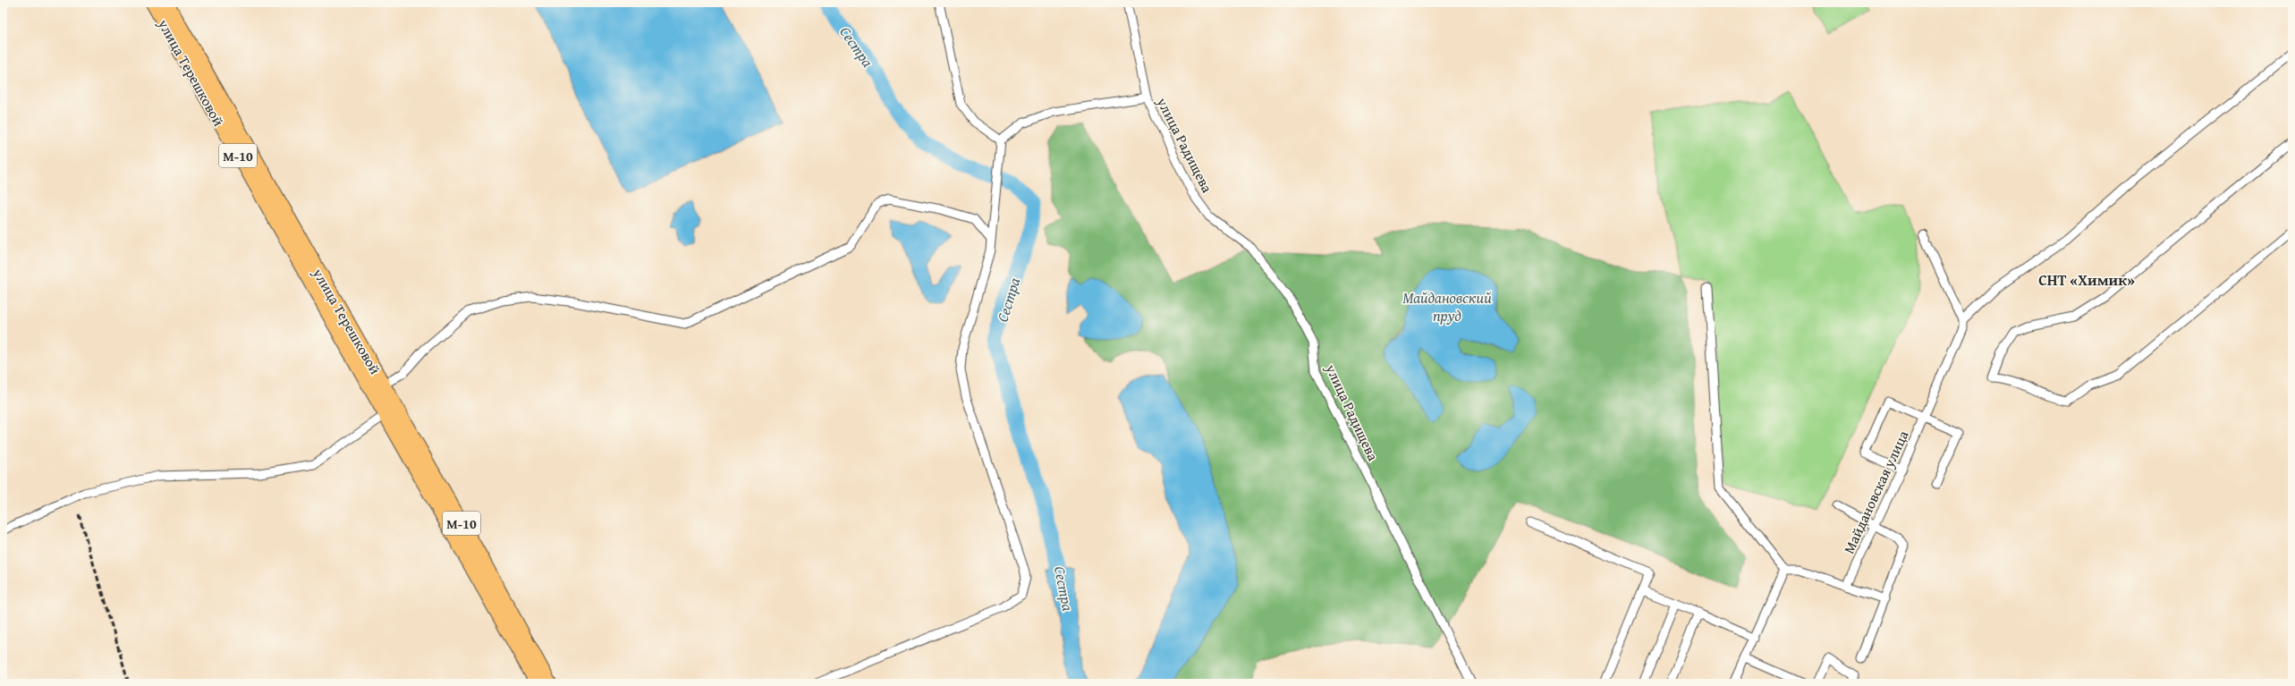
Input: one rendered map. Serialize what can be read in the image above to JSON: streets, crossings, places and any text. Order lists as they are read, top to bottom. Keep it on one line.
{"streets":{"highway":["улица Терешковой","М-10"],"street":["улица Радищева","Майдановская улица"]},"districts":["СНТ «Химик»"],"water":["Сестра","Майдановский пруд"]}
